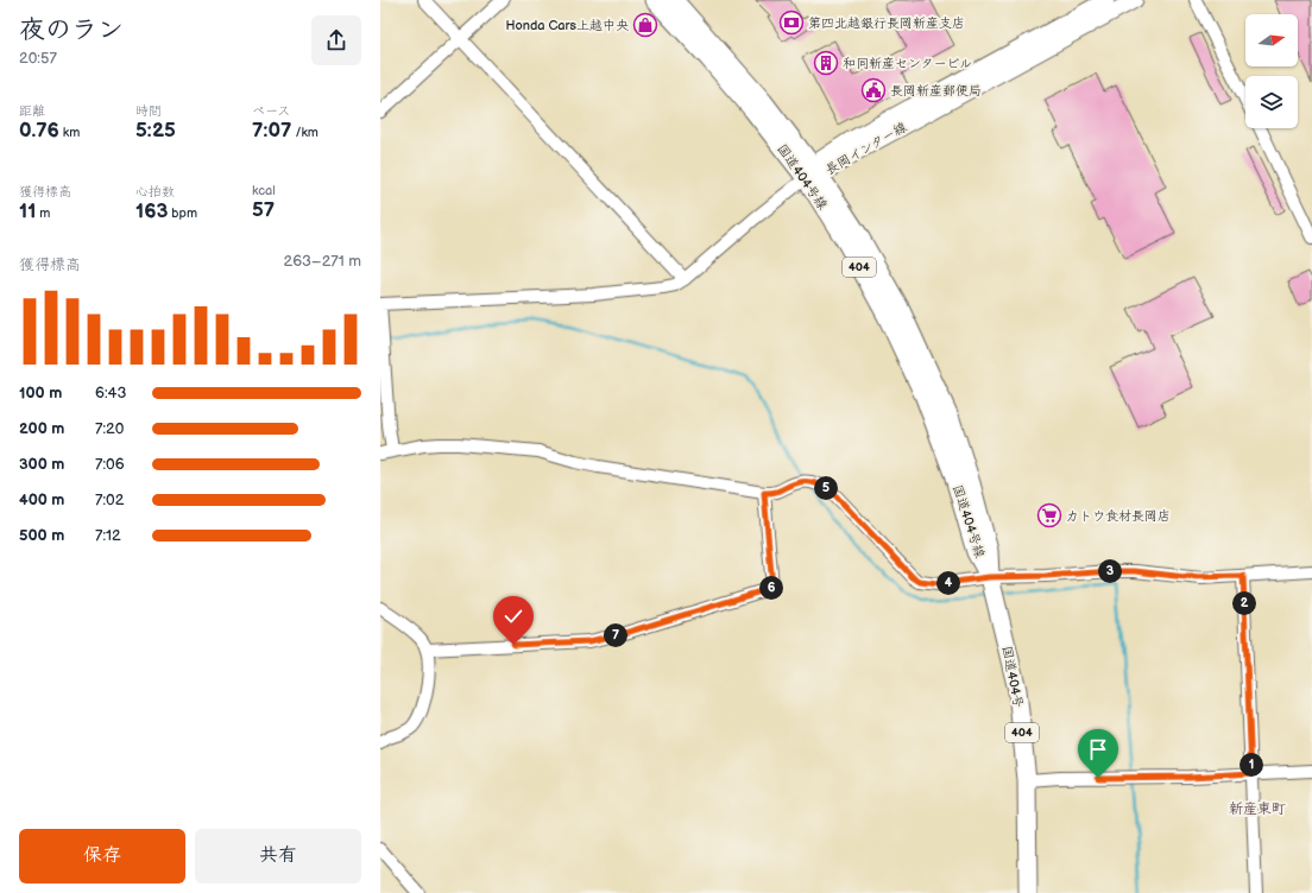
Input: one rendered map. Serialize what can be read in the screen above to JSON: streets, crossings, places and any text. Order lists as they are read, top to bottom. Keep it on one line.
{"streets":{"highway":["国道404号線","404","国道404号"],"main road":["長岡インター線"]},"crossings":[["長岡インター線","国道404号線"],["国道404号線","国道404号"]],"districts":["新産東町"],"places":{"bank":["第四北越銀行長岡新産支店"],"shop":["Honda Cars上越中央"],"building":["和同新産センタービル"],"public building":["長岡新産郵便局"],"supermarket":["カトウ食材長岡店"]},"north":"right","page":{"heading":["夜のラン","20:57"],"stats":[["距離","0.76 km"],["時間","5:25"],["ペース","7:07 /km"],["獲得標高","11 m"],["心拍数","163 bpm"],["kcal","57"]],"chart":["獲得標高","263–271 m"],"list":[{"name":"100 m","note":"6:43"},{"name":"200 m","note":"7:20"},{"name":"300 m","note":"7:06"},{"name":"400 m","note":"7:02"},{"name":"500 m","note":"7:12"}],"pins":["5","3","4","6","2","7","1"],"buttons":["保存","共有"]}}
